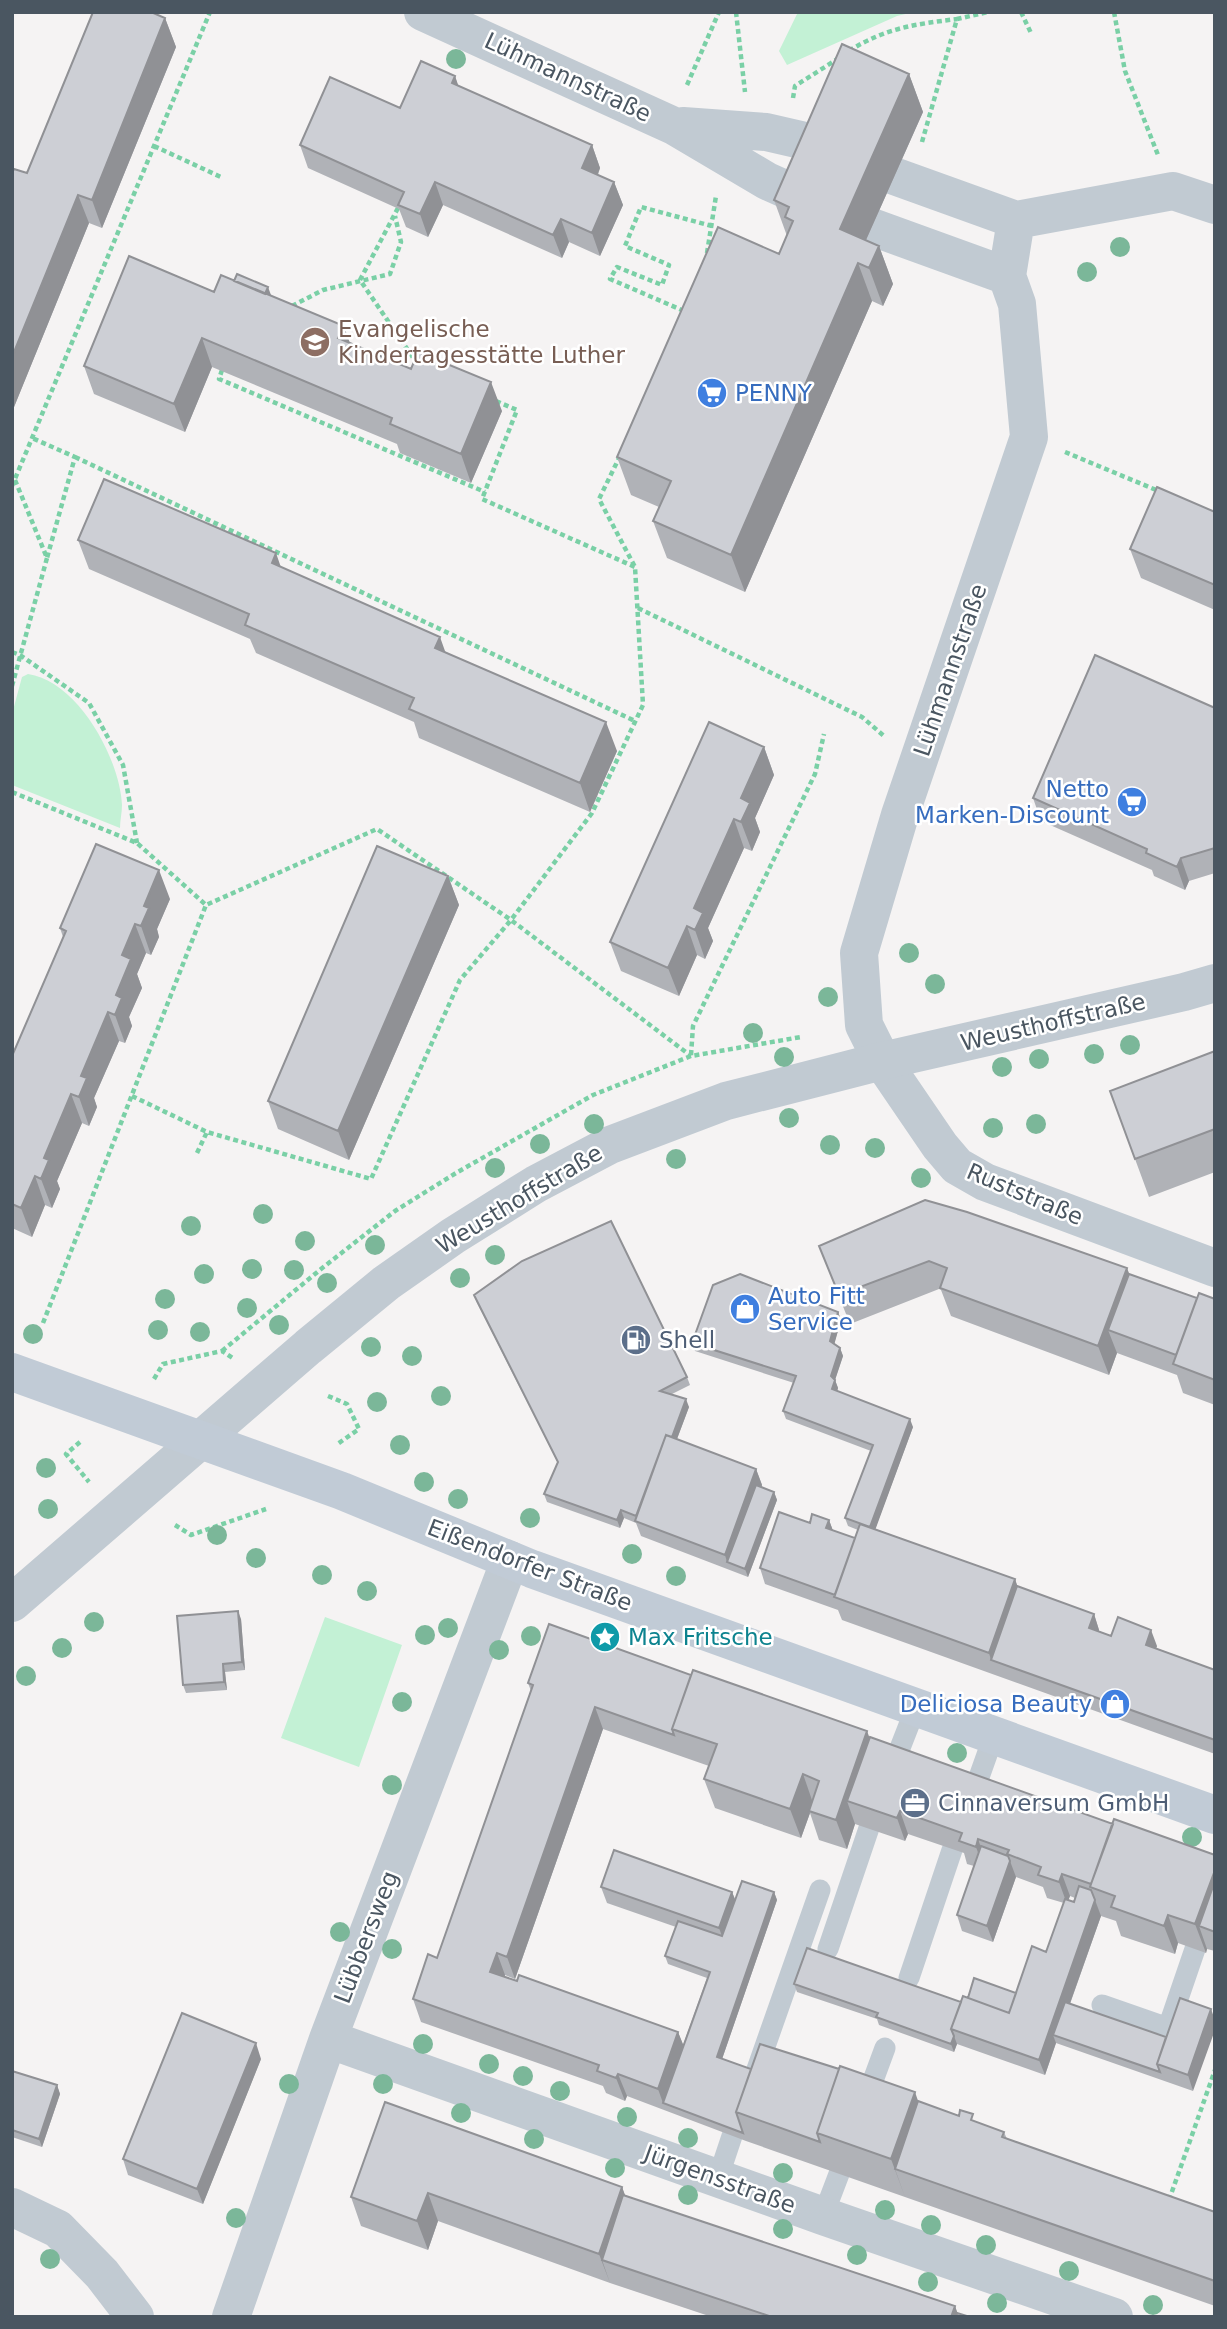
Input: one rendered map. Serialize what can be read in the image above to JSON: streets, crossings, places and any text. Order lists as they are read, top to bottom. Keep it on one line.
{"streets":{"main road":["Eißendorfer Straße"],"street":["Lühmannstraße","Weusthoffstraße","Ruststraße","Lübbersweg","Jürgensstraße"]},"crossings":[["Lühmannstraße","Weusthoffstraße"],["Lühmannstraße","Ruststraße"],["Weusthoffstraße","Ruststraße"],["Weusthoffstraße","Eißendorfer Straße"],["Eißendorfer Straße","Lübbersweg"],["Lübbersweg","Jürgensstraße"]],"places":{"school or university":["Evangelische Kindertagesstätte Luther"],"supermarket":["PENNY","Netto Marken-Discount"],"shop":["Auto Fitt Service","Deliciosa Beauty"],"fuel station":["Shell"],"place":["Max Fritsche"],"office":["Cinnaversum GmbH"]}}
